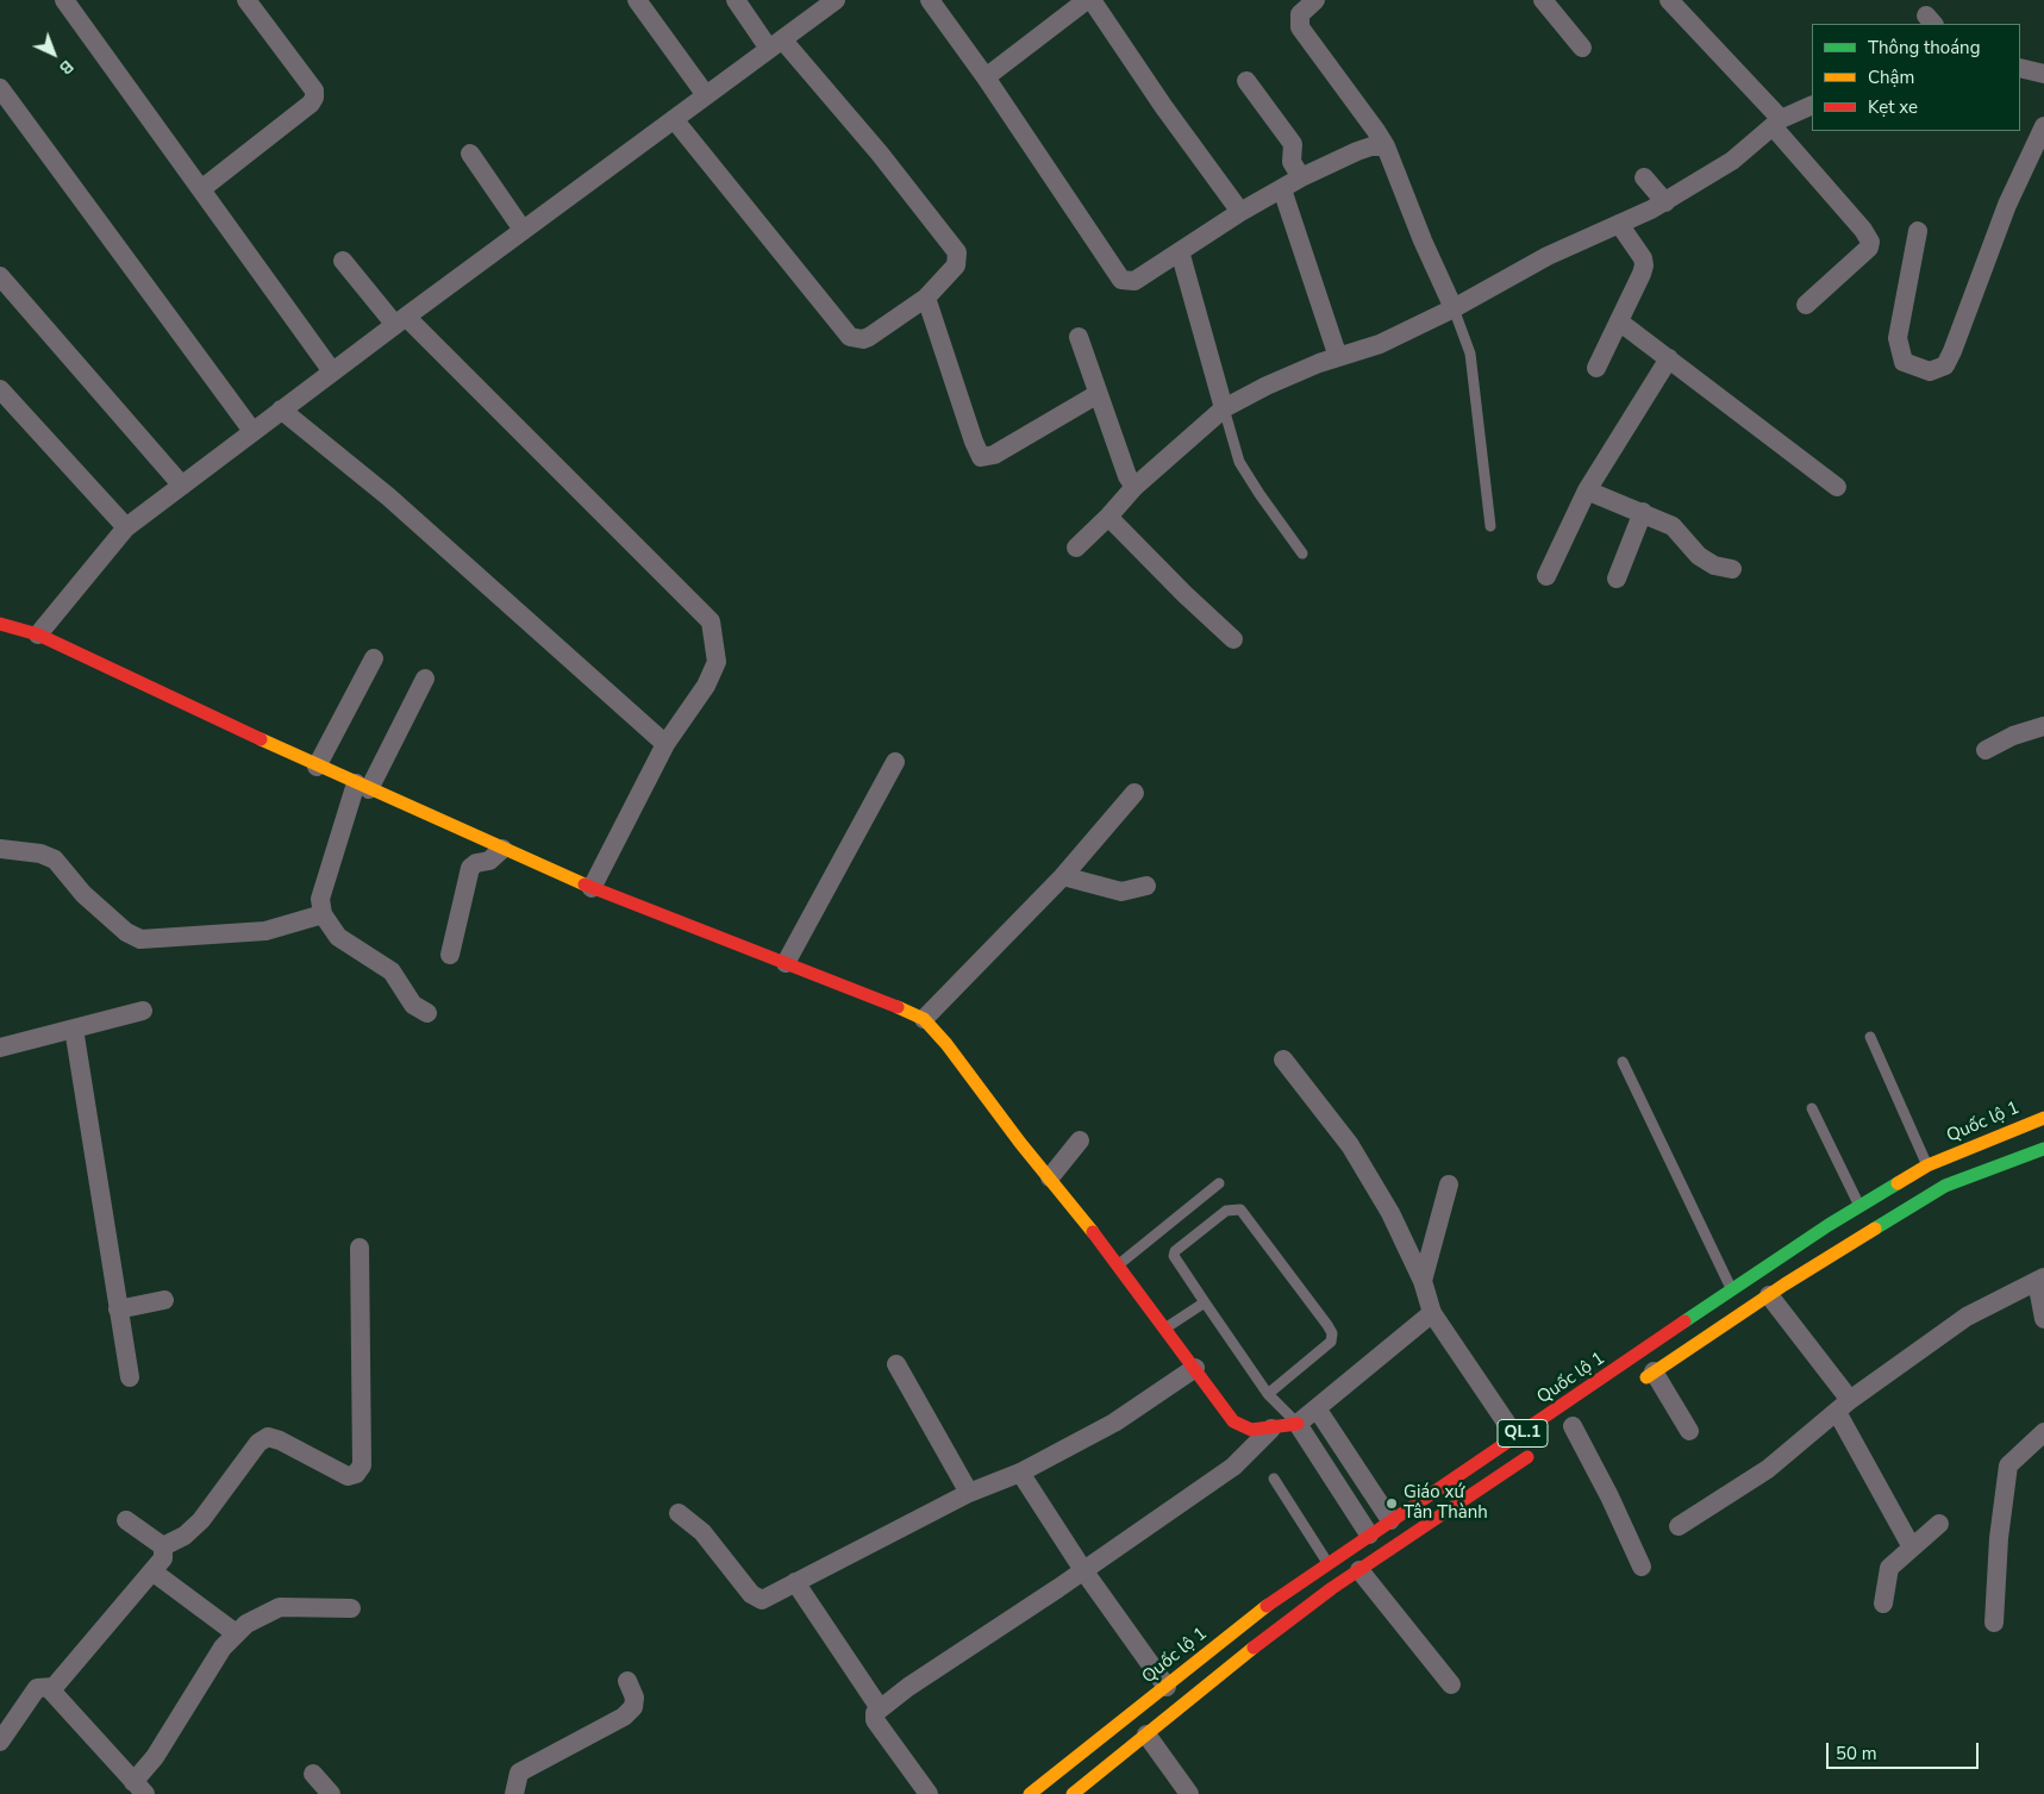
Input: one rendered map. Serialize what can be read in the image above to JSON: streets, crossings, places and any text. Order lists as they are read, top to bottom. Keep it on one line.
{"streets":{"main road":["Quốc lộ 1","QL.1"]},"places":["Giáo xứ Tân Thành"],"legend":["Thông thoáng","Chậm","Kẹt xe"],"scale_bar":"50 m","north":"bottom right"}
